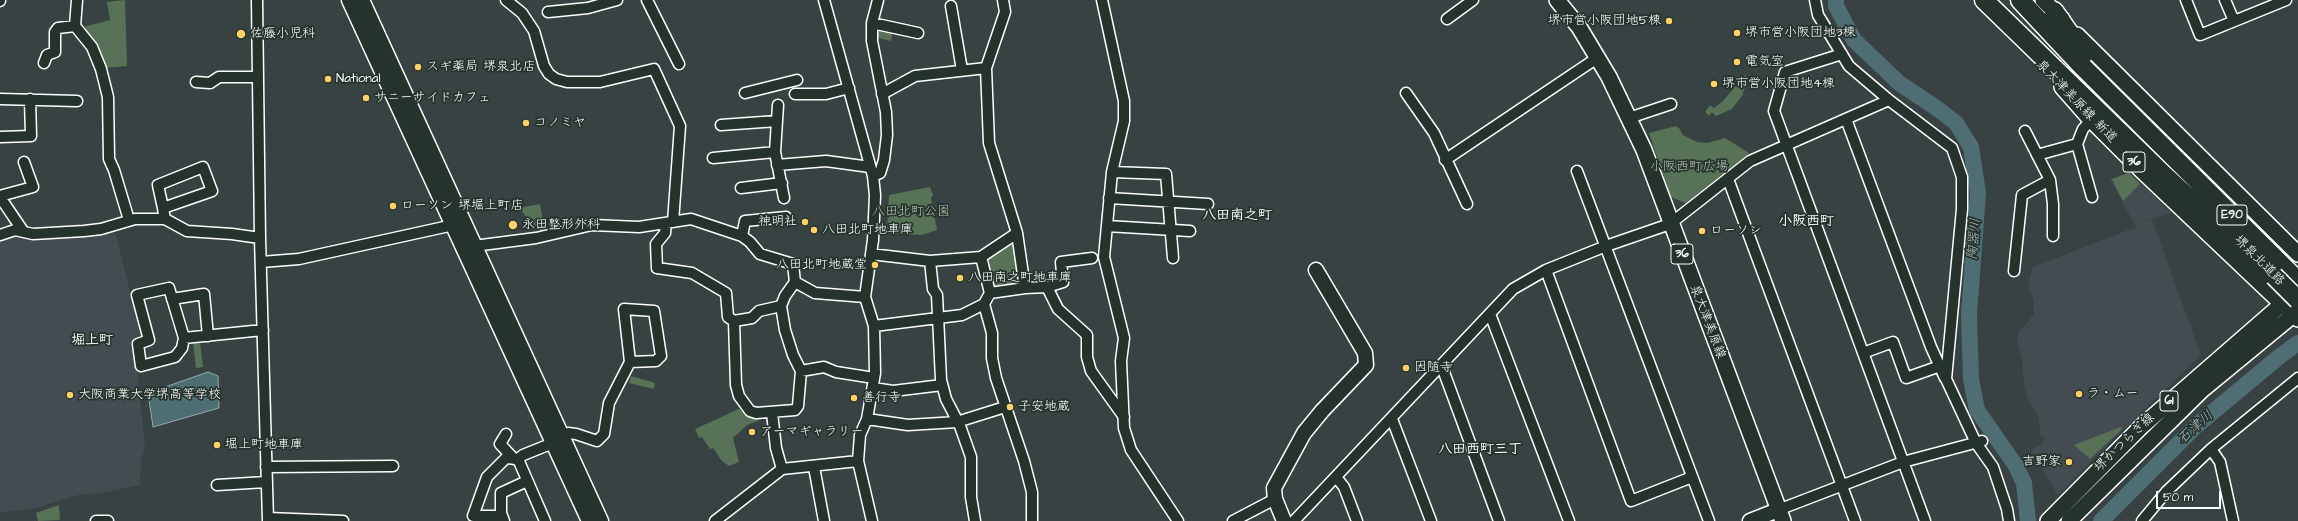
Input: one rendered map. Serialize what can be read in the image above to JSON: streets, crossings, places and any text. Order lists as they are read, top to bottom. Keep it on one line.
{"streets":{"highway":["E90","堺泉北道路"],"main road":["泉大津美原線 新道","36","泉大津美原線","61","堺かつらぎ線"]},"crossings":[["泉大津美原線 新道","堺泉北道路"],["泉大津美原線 新道","堺かつらぎ線"],["堺泉北道路","堺かつらぎ線"]],"districts":["八田南之町","小阪西町","堀上町","八田西町三丁"],"water":["陶器川","石津川"],"parks":["小阪西町広場","八田北町公園"],"places":["堺市営小阪団地5棟","堺市営小阪団地3棟","佐藤小児科","電気室","スギ薬局 堺泉北店","National","堺市営小阪団地4棟","サニーサイドカフェ","コノミヤ","ローソン 堺堀上町店","神明社","永田整形外科","八田北町地車庫","ローソン","八田北町地蔵堂","八田南之町地車庫","因随寺","ラ・ムー","大阪商業大学堺高等学校","善行寺","子安地蔵","アーマギャラリー","堀上町地車庫","吉野家"],"scale_bar":"50 m"}
